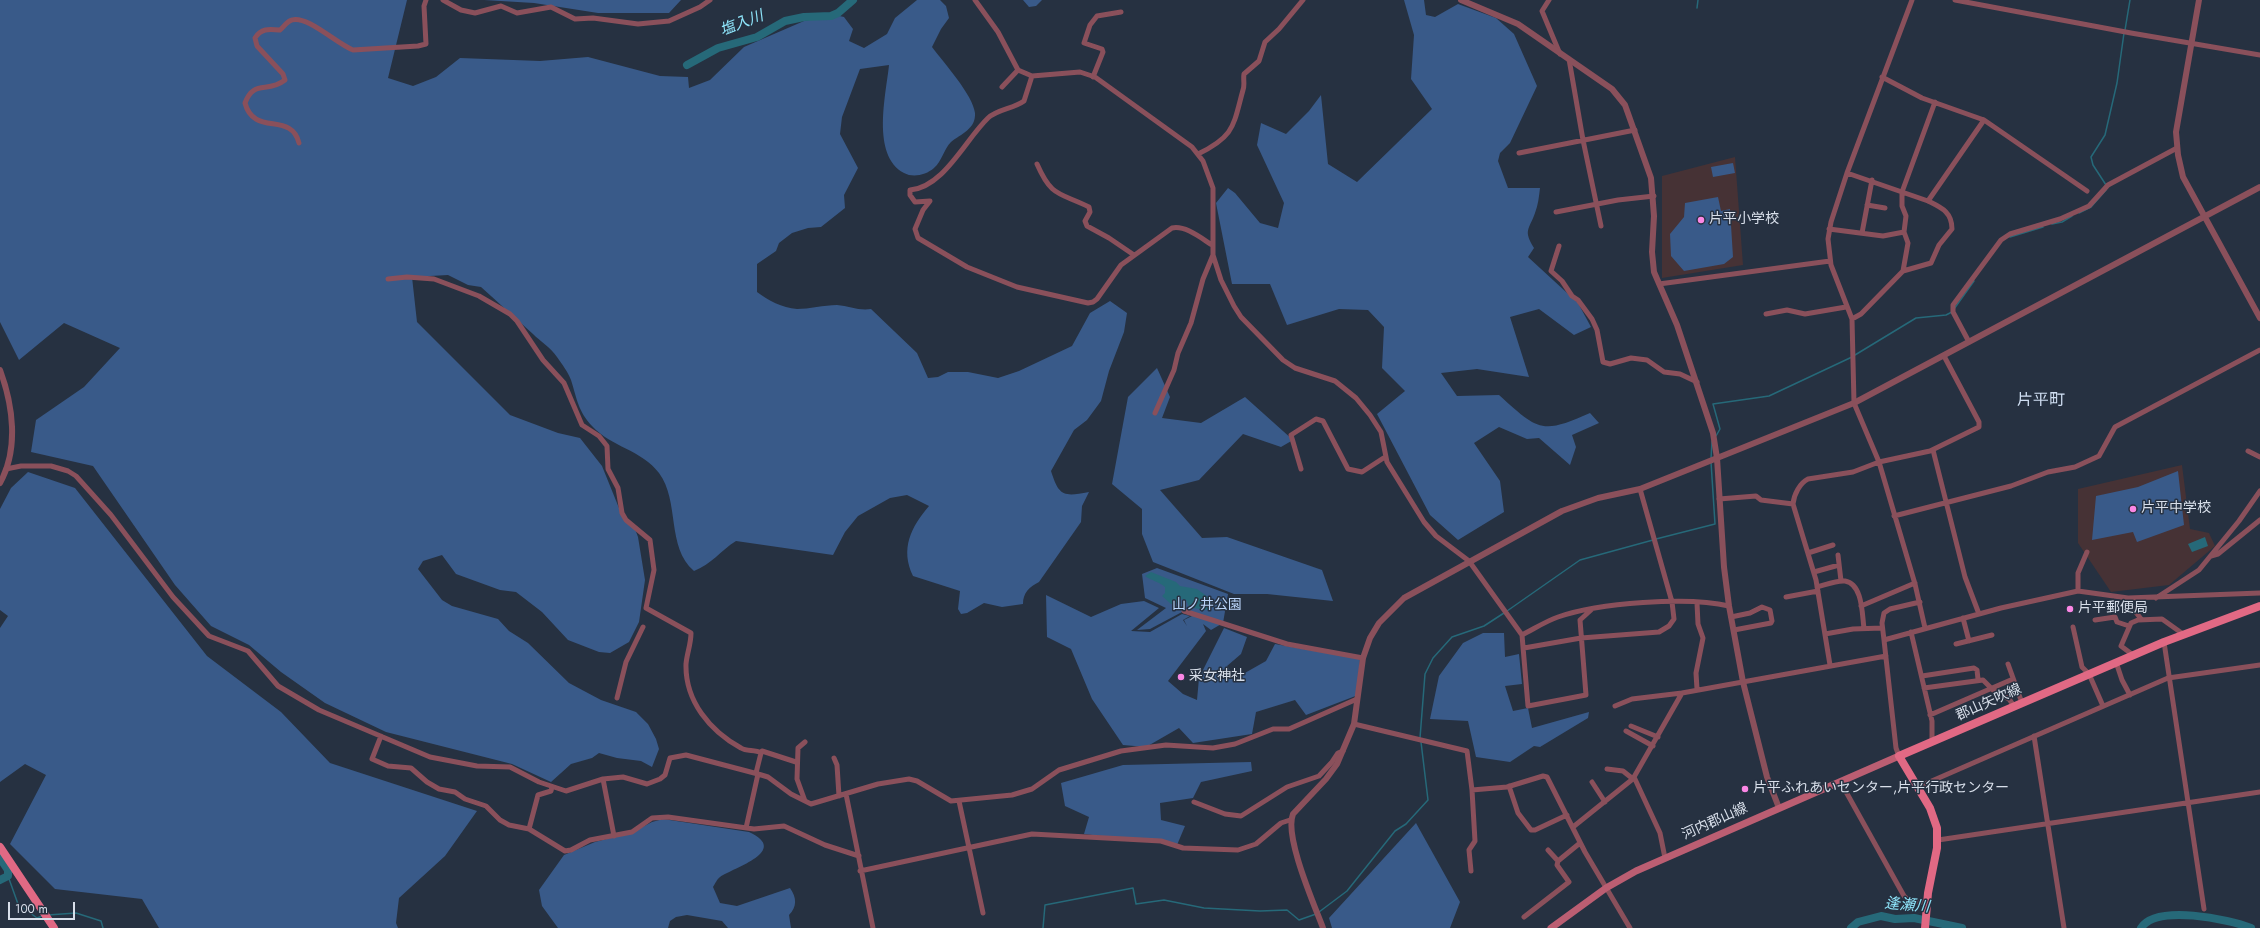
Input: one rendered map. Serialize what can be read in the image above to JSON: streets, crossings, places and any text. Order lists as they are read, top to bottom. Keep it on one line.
{"streets":{"main road":["郡山矢吹線","河内郡山線"]},"crossings":[["郡山矢吹線","河内郡山線"]],"districts":["片平町"],"water":["塩入川","逢瀬川"],"parks":["山ノ井公園"],"places":["片平小学校","片平中学校","片平郵便局","采女神社","片平ふれあいセンター,片平行政センター"],"scale_bar":"100 m"}
